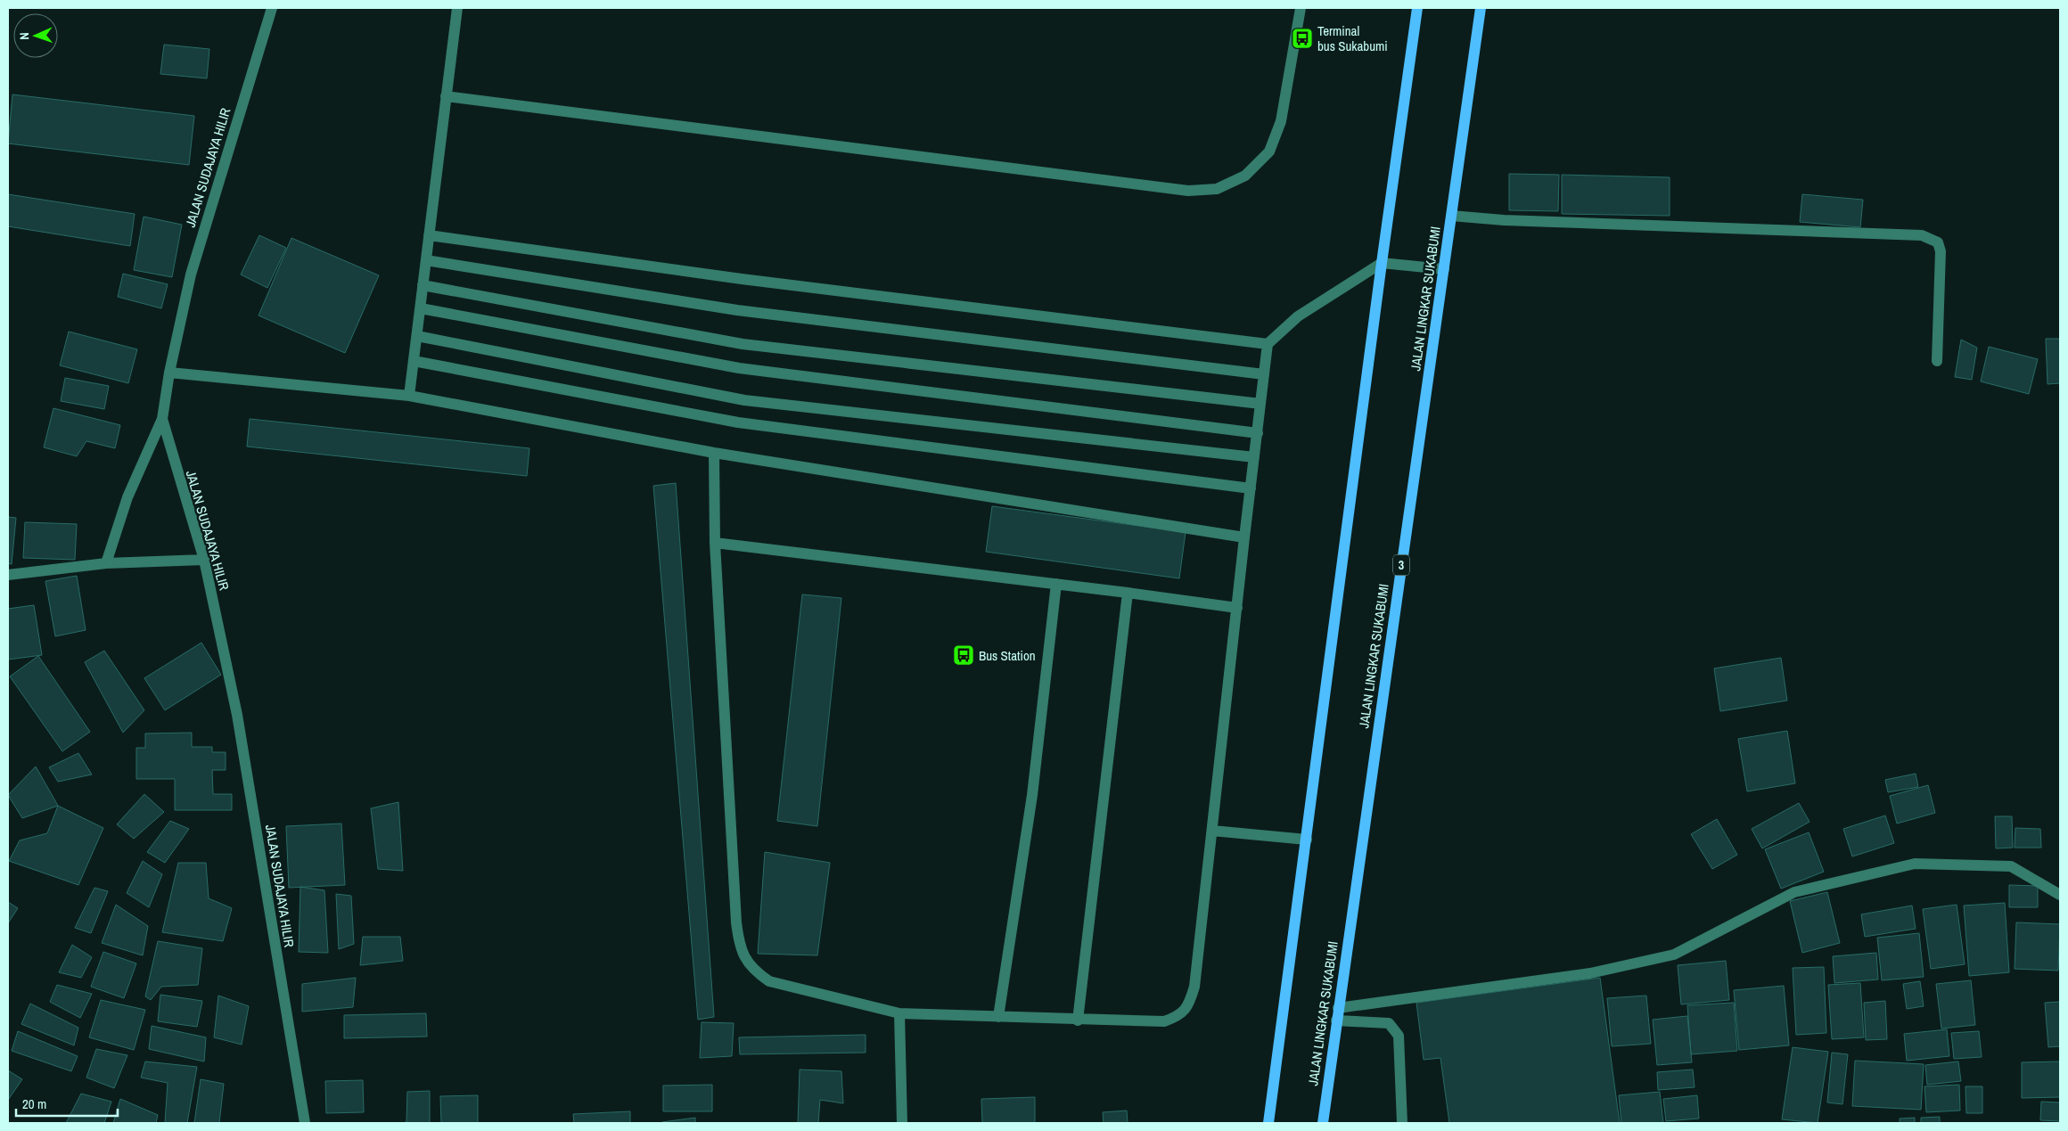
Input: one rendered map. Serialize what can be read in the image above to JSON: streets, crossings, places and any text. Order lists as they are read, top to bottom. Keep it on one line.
{"streets":{"main road":["JALAN LINGKAR SUKABUMI","3"],"street":["JALAN SUDAJAYA HILIR"]},"places":{"bus stop":["Terminal bus Sukabumi","Bus Station"]},"scale_bar":"20 m","north":"left"}
